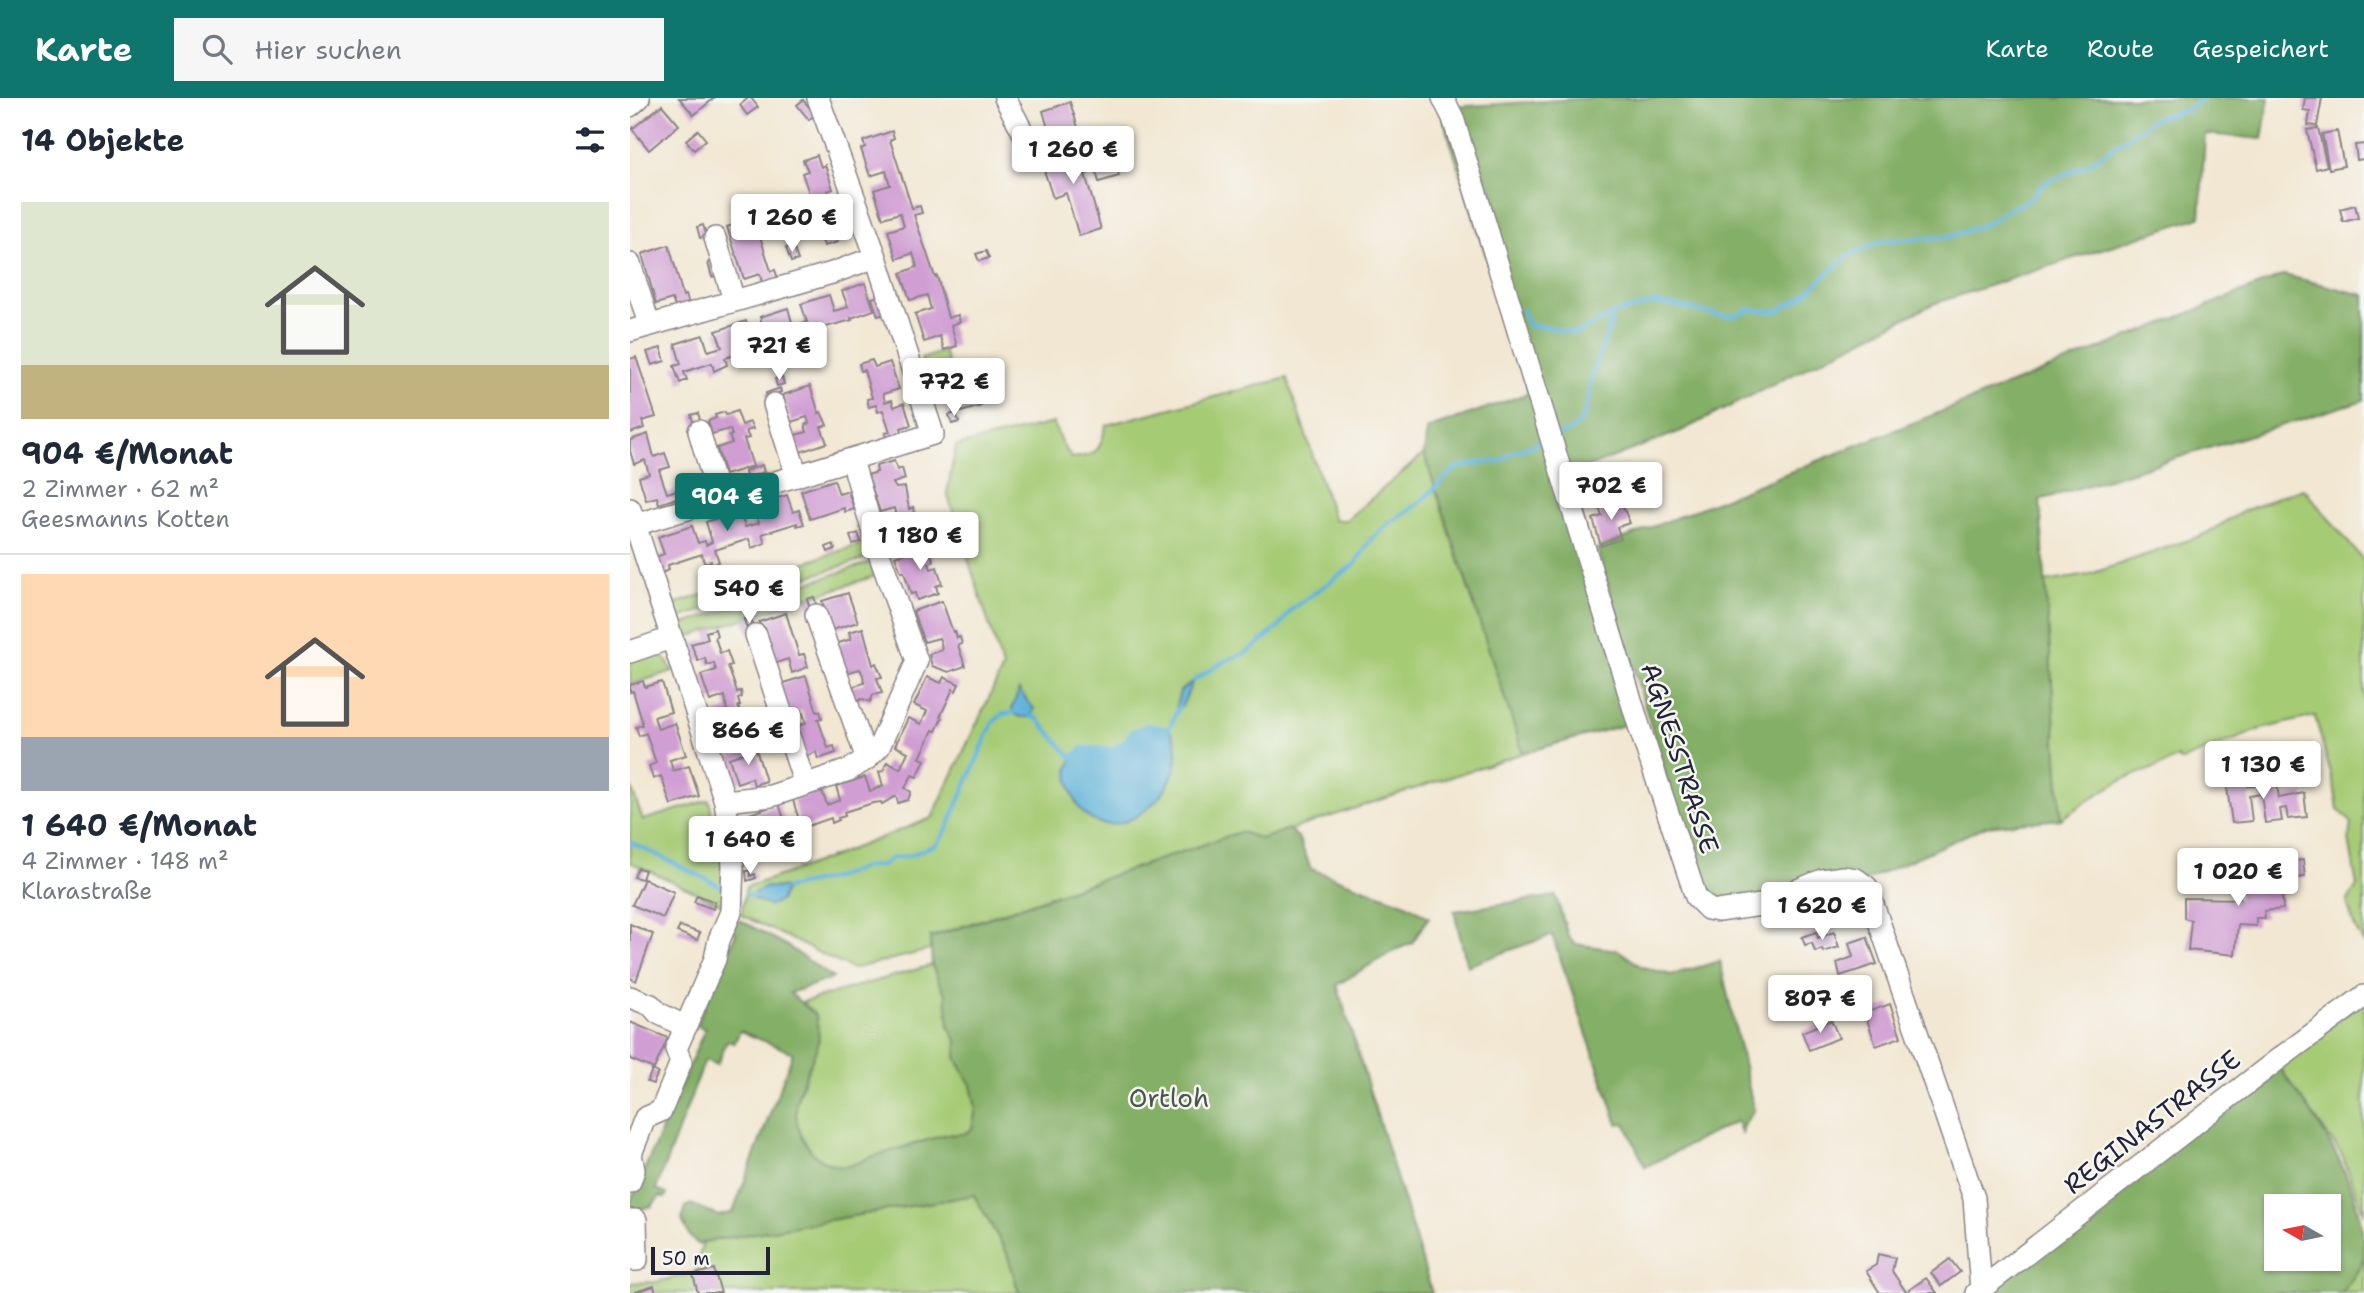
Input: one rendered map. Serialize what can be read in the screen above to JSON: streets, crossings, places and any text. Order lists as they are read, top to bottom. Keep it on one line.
{"streets":{"street":["AGNESSTRASSE","REGINASTRASSE"]},"crossings":[["AGNESSTRASSE","REGINASTRASSE"]],"parks":["Ortloh"],"scale_bar":"50 m","north":"left","page":{"header":"Karte","search":"Hier suchen","nav":["Karte","Route","Gespeichert"],"heading":"14 Objekte","price":["1 260 €","1 260 €","721 €","772 €","702 €","904 €","1 180 €","540 €","866 €","1 130 €","1 640 €","1 020 €","1 620 €","807 €"],"list":[{"name":"904 €/Monat","note":"2 Zimmer · 62 m² · Geesmanns Kotten"},{"name":"1 640 €/Monat","note":"4 Zimmer · 148 m² · Klarastraße"}],"scale":"50 m"}}
